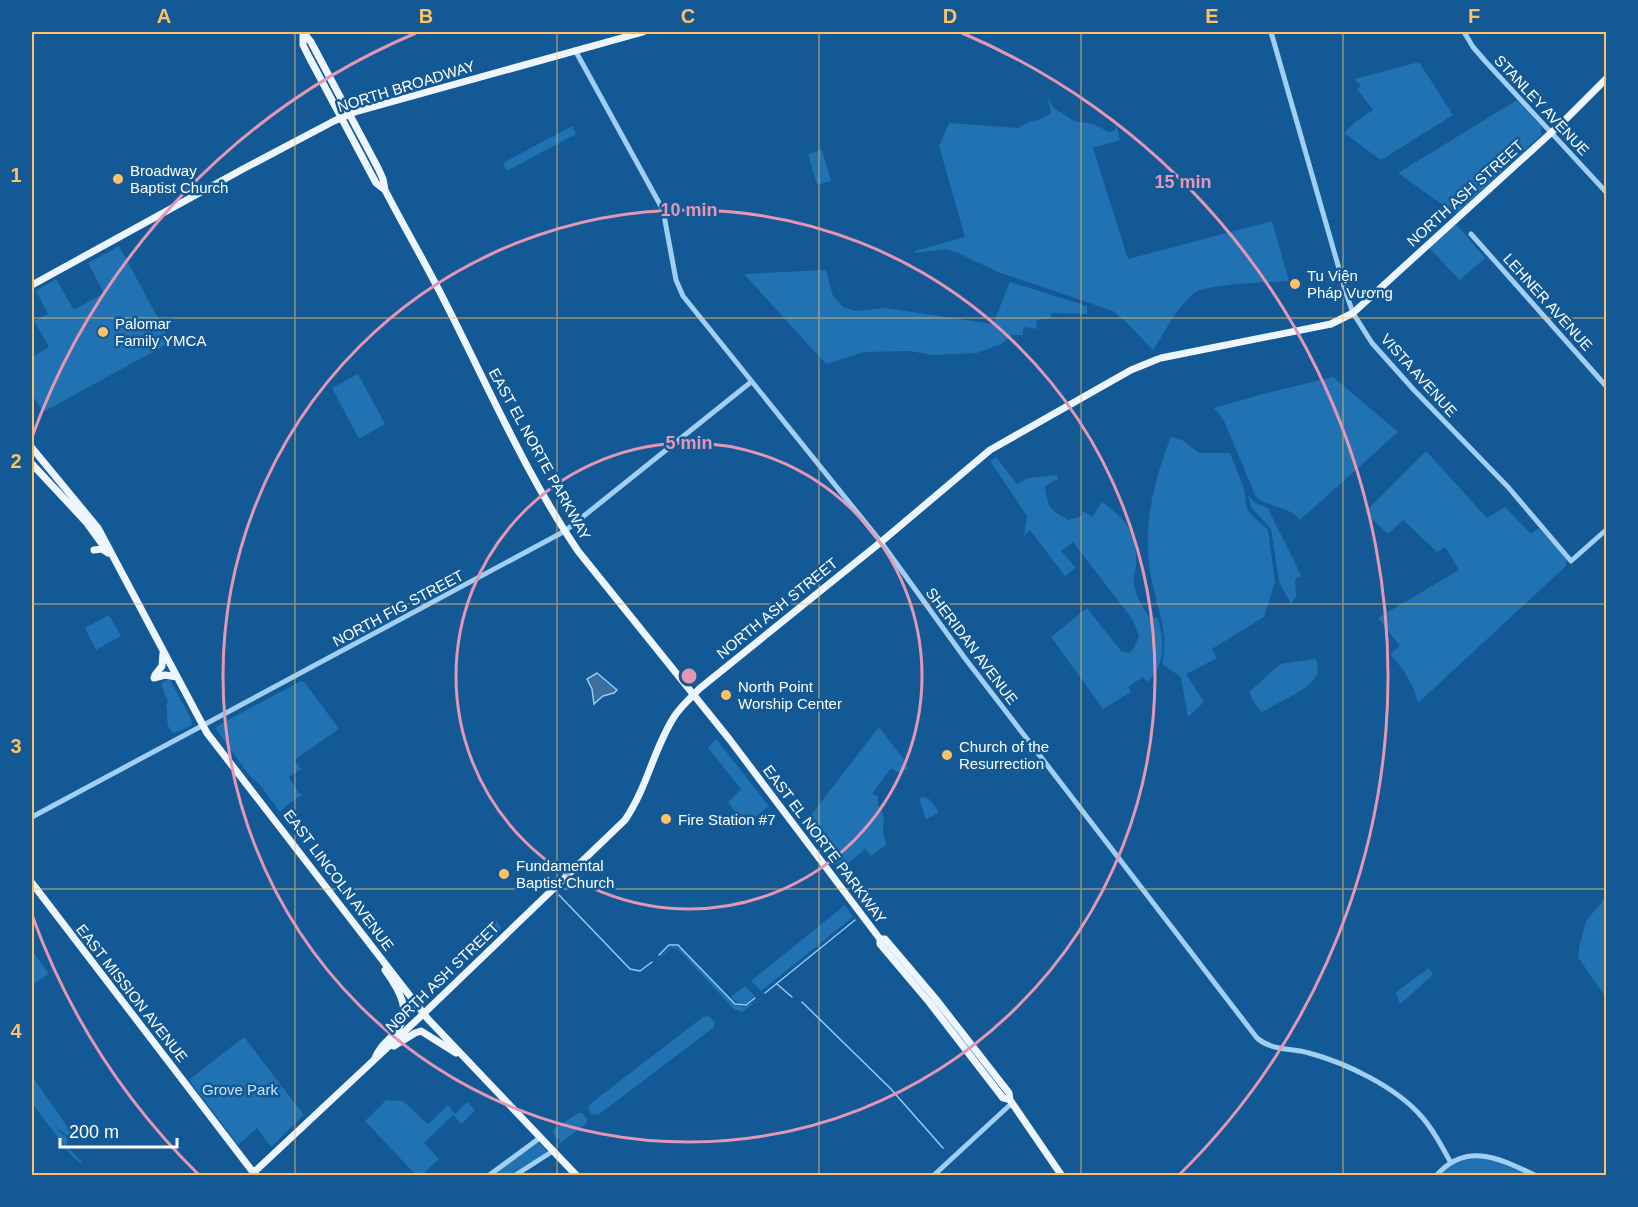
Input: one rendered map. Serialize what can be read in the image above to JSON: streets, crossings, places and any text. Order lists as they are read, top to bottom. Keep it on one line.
{"streets":{"main road":["NORTH BROADWAY","NORTH ASH STREET","EAST EL NORTE PARKWAY","EAST LINCOLN AVENUE","EAST MISSION AVENUE"],"street":["STANLEY AVENUE","LEHNER AVENUE","VISTA AVENUE","NORTH FIG STREET","SHERIDAN AVENUE"]},"crossings":[["NORTH BROADWAY","EAST EL NORTE PARKWAY"],["NORTH BROADWAY","SHERIDAN AVENUE"],["STANLEY AVENUE","NORTH ASH STREET"],["NORTH ASH STREET","VISTA AVENUE"],["NORTH ASH STREET","EAST EL NORTE PARKWAY"],["NORTH ASH STREET","SHERIDAN AVENUE"],["NORTH ASH STREET","EAST LINCOLN AVENUE"],["NORTH ASH STREET","EAST MISSION AVENUE"],["EAST EL NORTE PARKWAY","NORTH FIG STREET"],["NORTH FIG STREET","SHERIDAN AVENUE"],["NORTH FIG STREET","EAST LINCOLN AVENUE"]],"parks":["Grove Park"],"places":["Broadway Baptist Church","Tu Viện Pháp Vương","Palomar Family YMCA","North Point Worship Center","Church of the Resurrection","Fire Station #7","Fundamental Baptist Church"],"scale_bar":"200 m","grid":{"columns":["A","B","C","D","E","F"],"rows":["1","2","3","4"]},"rings":["15 min","10 min","5 min"]}
